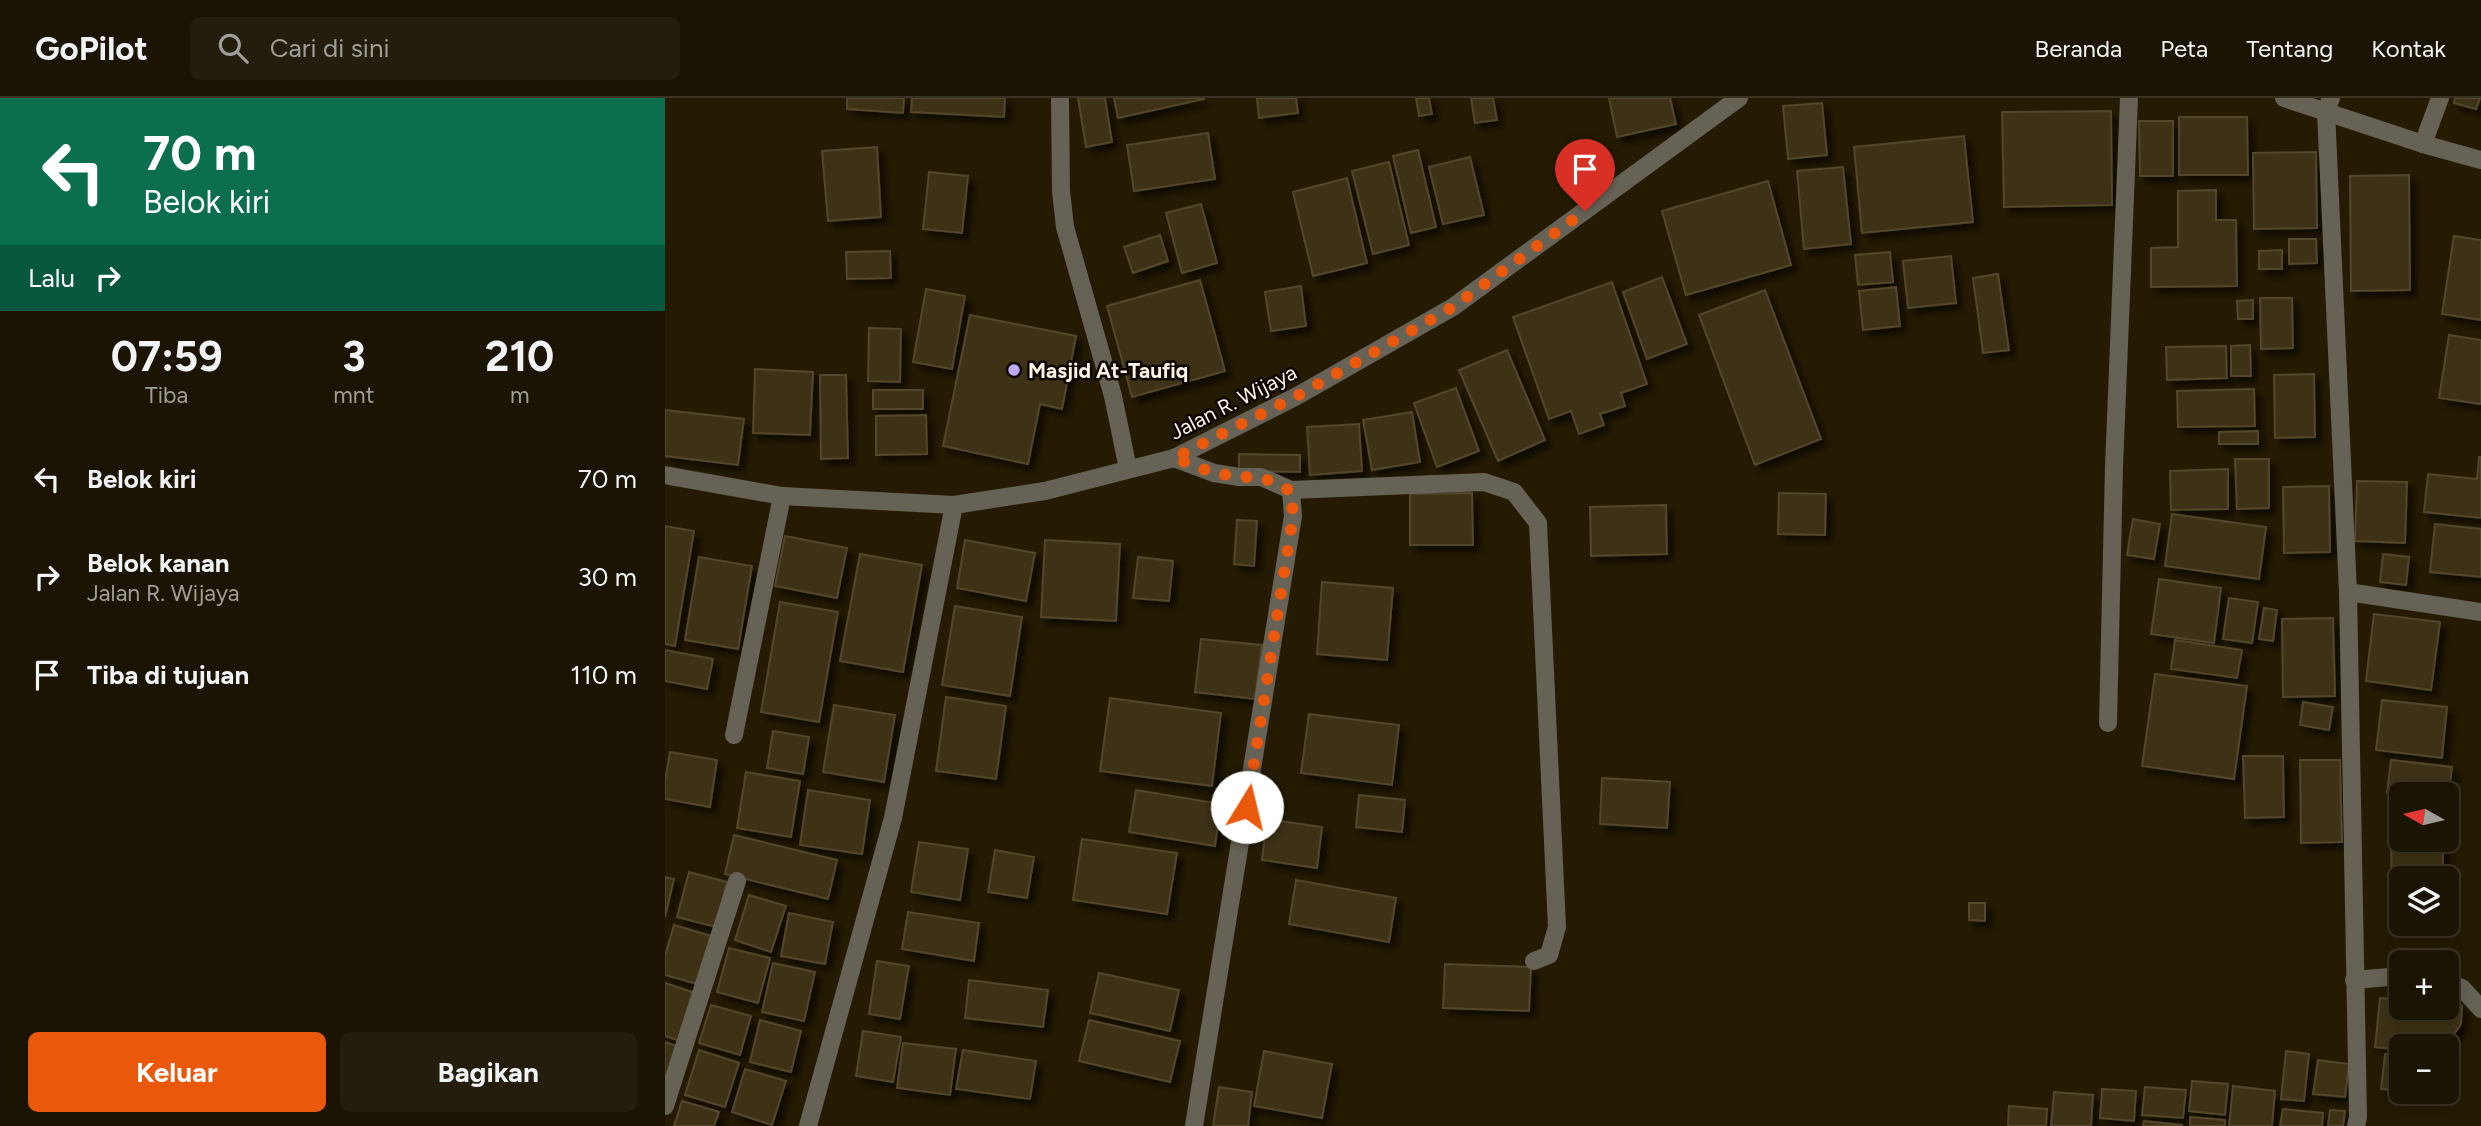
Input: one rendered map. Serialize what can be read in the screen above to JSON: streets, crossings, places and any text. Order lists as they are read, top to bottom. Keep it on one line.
{"streets":{"street":["Jalan R. Wijaya"]},"places":["Masjid At-Taufiq"],"north":"left","page":{"header":"GoPilot","search":"Cari di sini","nav":["Beranda","Peta","Tentang","Kontak"],"turn":["70 m","Belok kiri"],"then":"Lalu","eta":["07:59","Tiba","3","mnt","210","m"],"list":[{"name":"Belok kiri","value":"70 m"},{"name":"Belok kanan","note":"Jalan R. Wijaya","value":"30 m"},{"name":"Tiba di tujuan","value":"110 m"}],"map_buttons":["+","−"],"buttons":["Keluar","Bagikan"]}}
